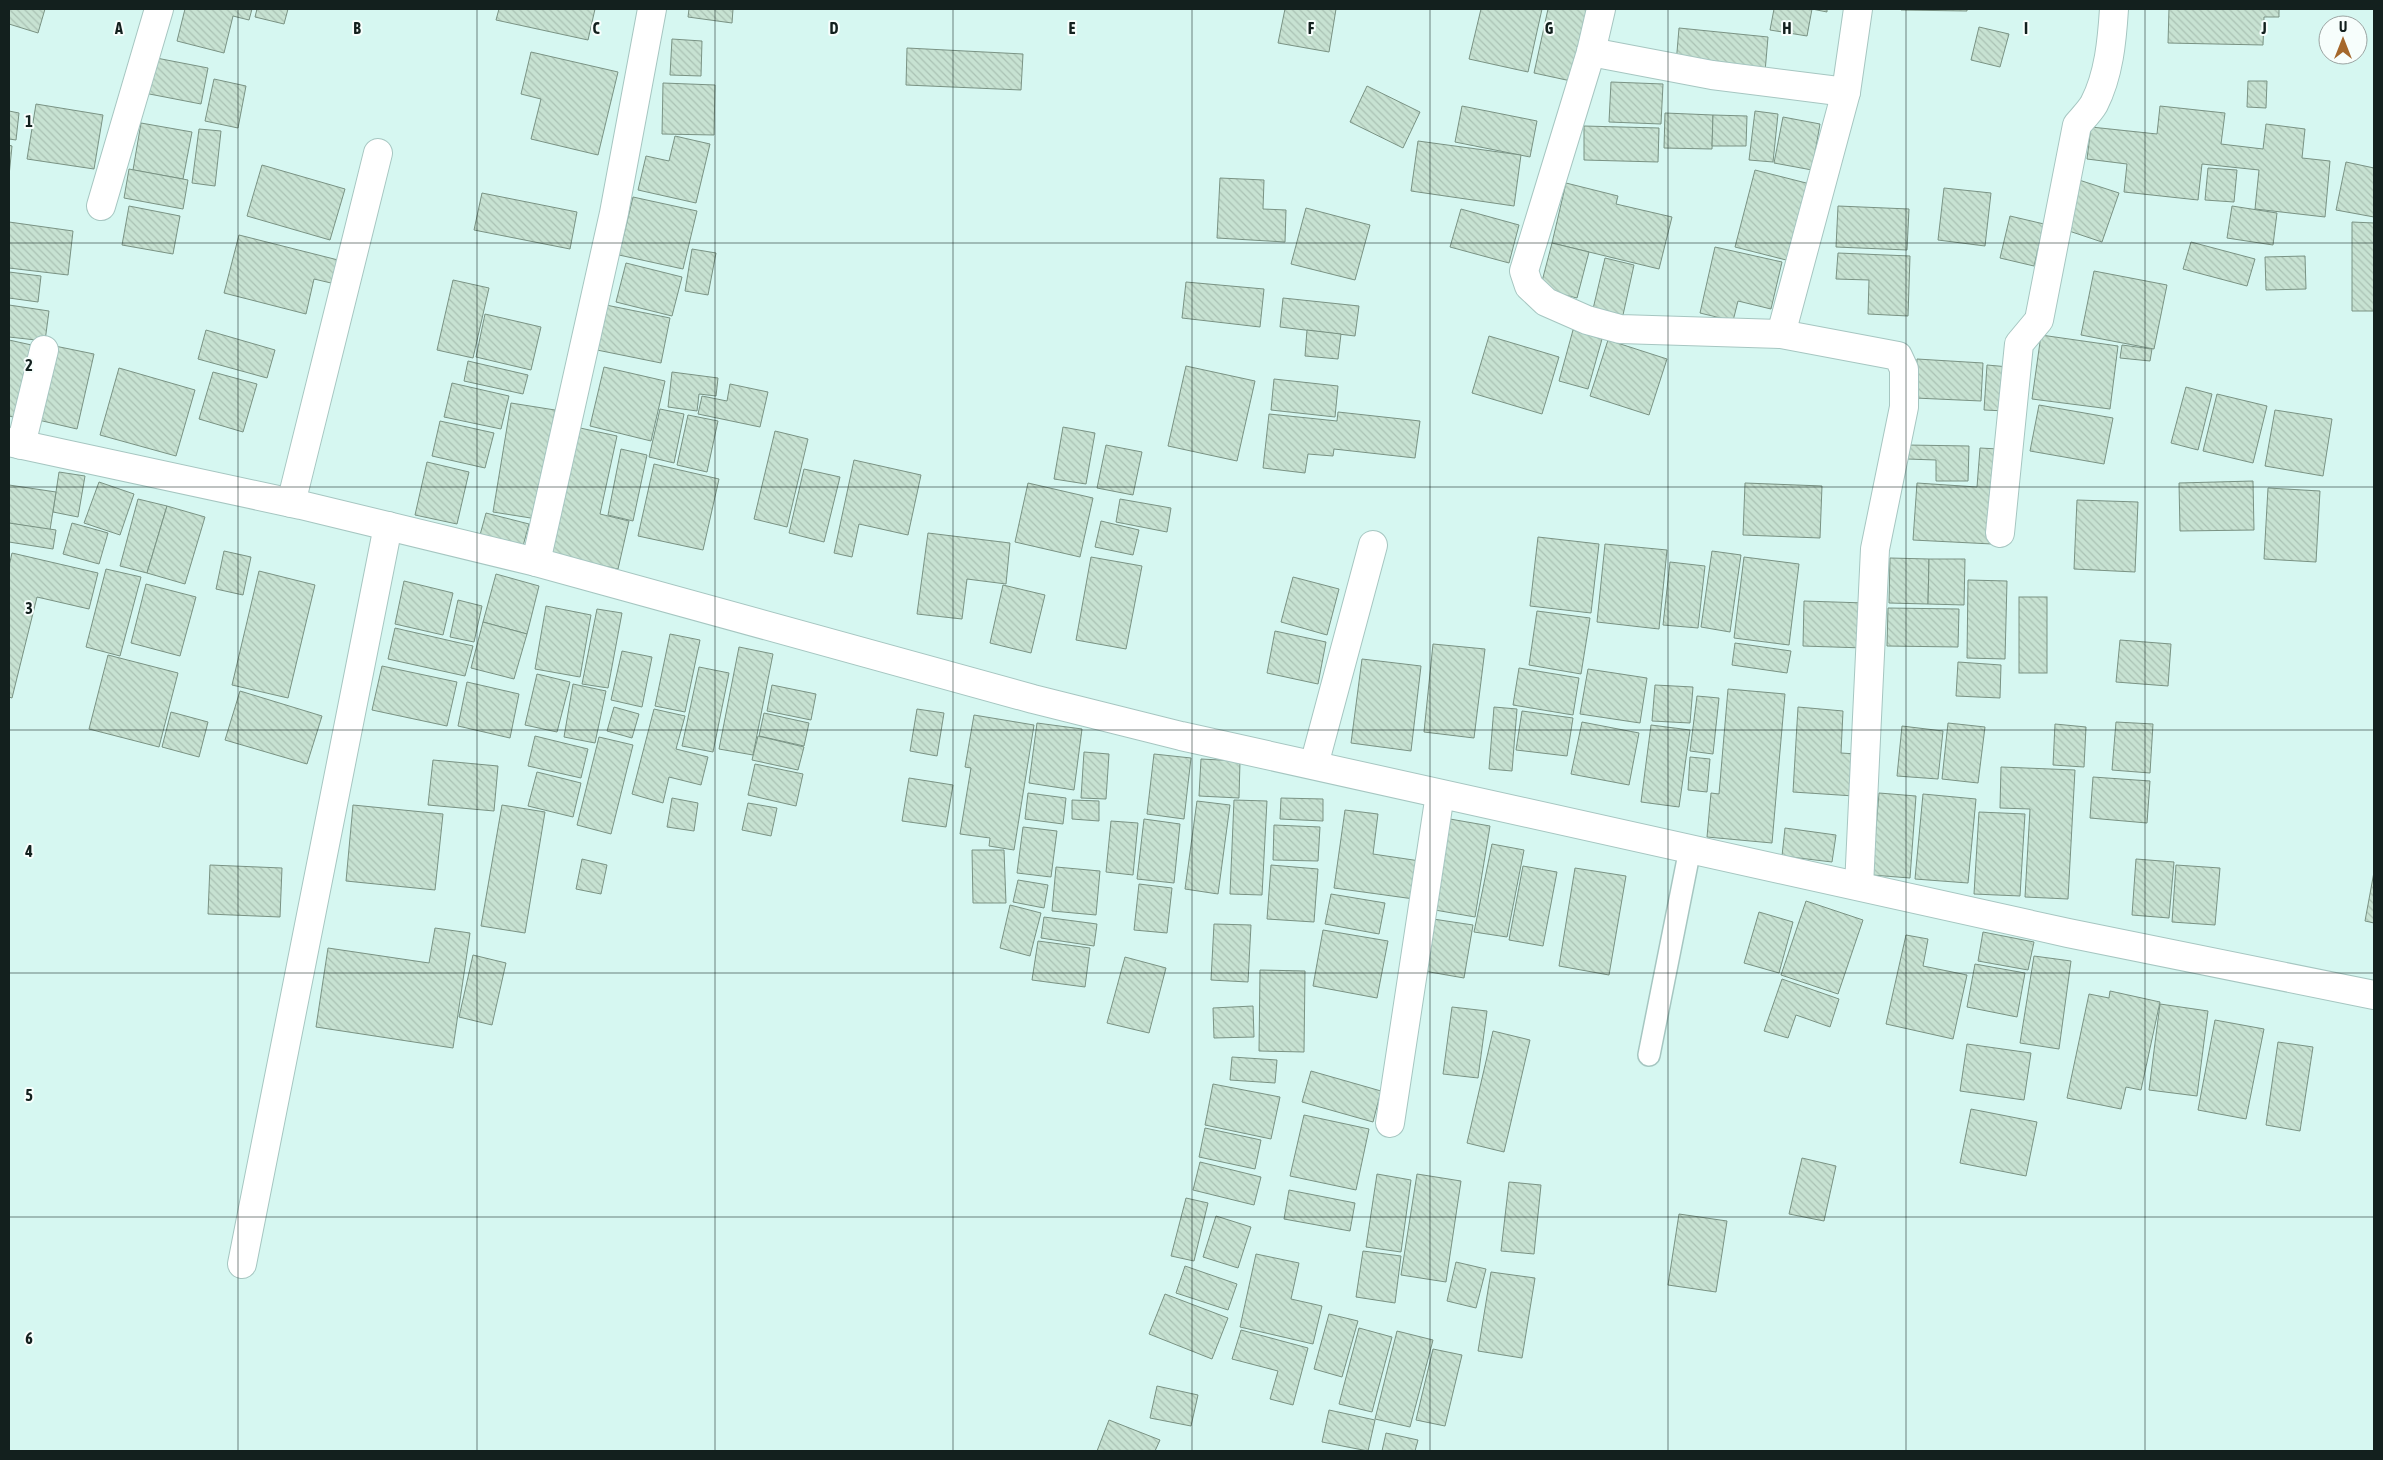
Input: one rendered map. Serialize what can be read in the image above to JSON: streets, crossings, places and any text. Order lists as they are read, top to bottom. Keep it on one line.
{"north":"top","grid":{"columns":["A","B","C","D","E","F","G","H","I","J"],"rows":["1","2","3","4","5","6"]}}
